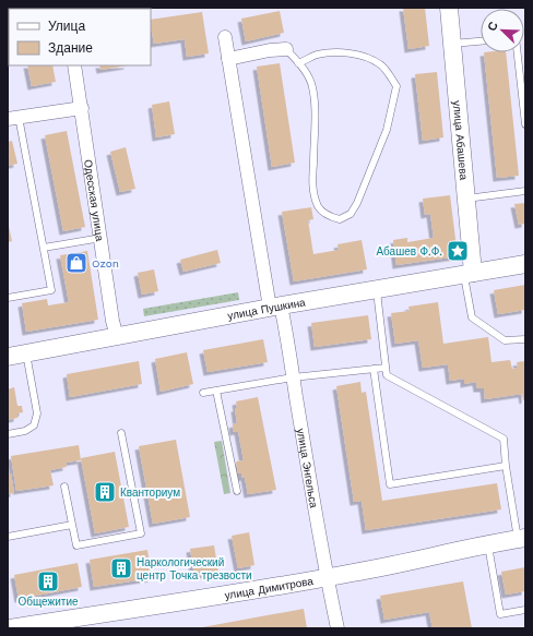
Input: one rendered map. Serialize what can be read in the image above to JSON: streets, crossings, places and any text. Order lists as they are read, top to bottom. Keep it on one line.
{"streets":{"main road":["улица Абашева","улица Пушкина","улица Димитрова"],"street":["Одесская улица","улица Энгельса"]},"crossings":[["улица Абашева","улица Пушкина"],["Одесская улица","улица Пушкина"],["улица Пушкина","улица Энгельса"],["улица Энгельса","улица Димитрова"]],"places":{"place":["Абашев Ф.Ф."],"shop":["Ozon"],"building":["Кванториум","Наркологический центр Точка трезвости","Общежитие"]},"legend":["Улица","Здание"],"north":"top left"}
